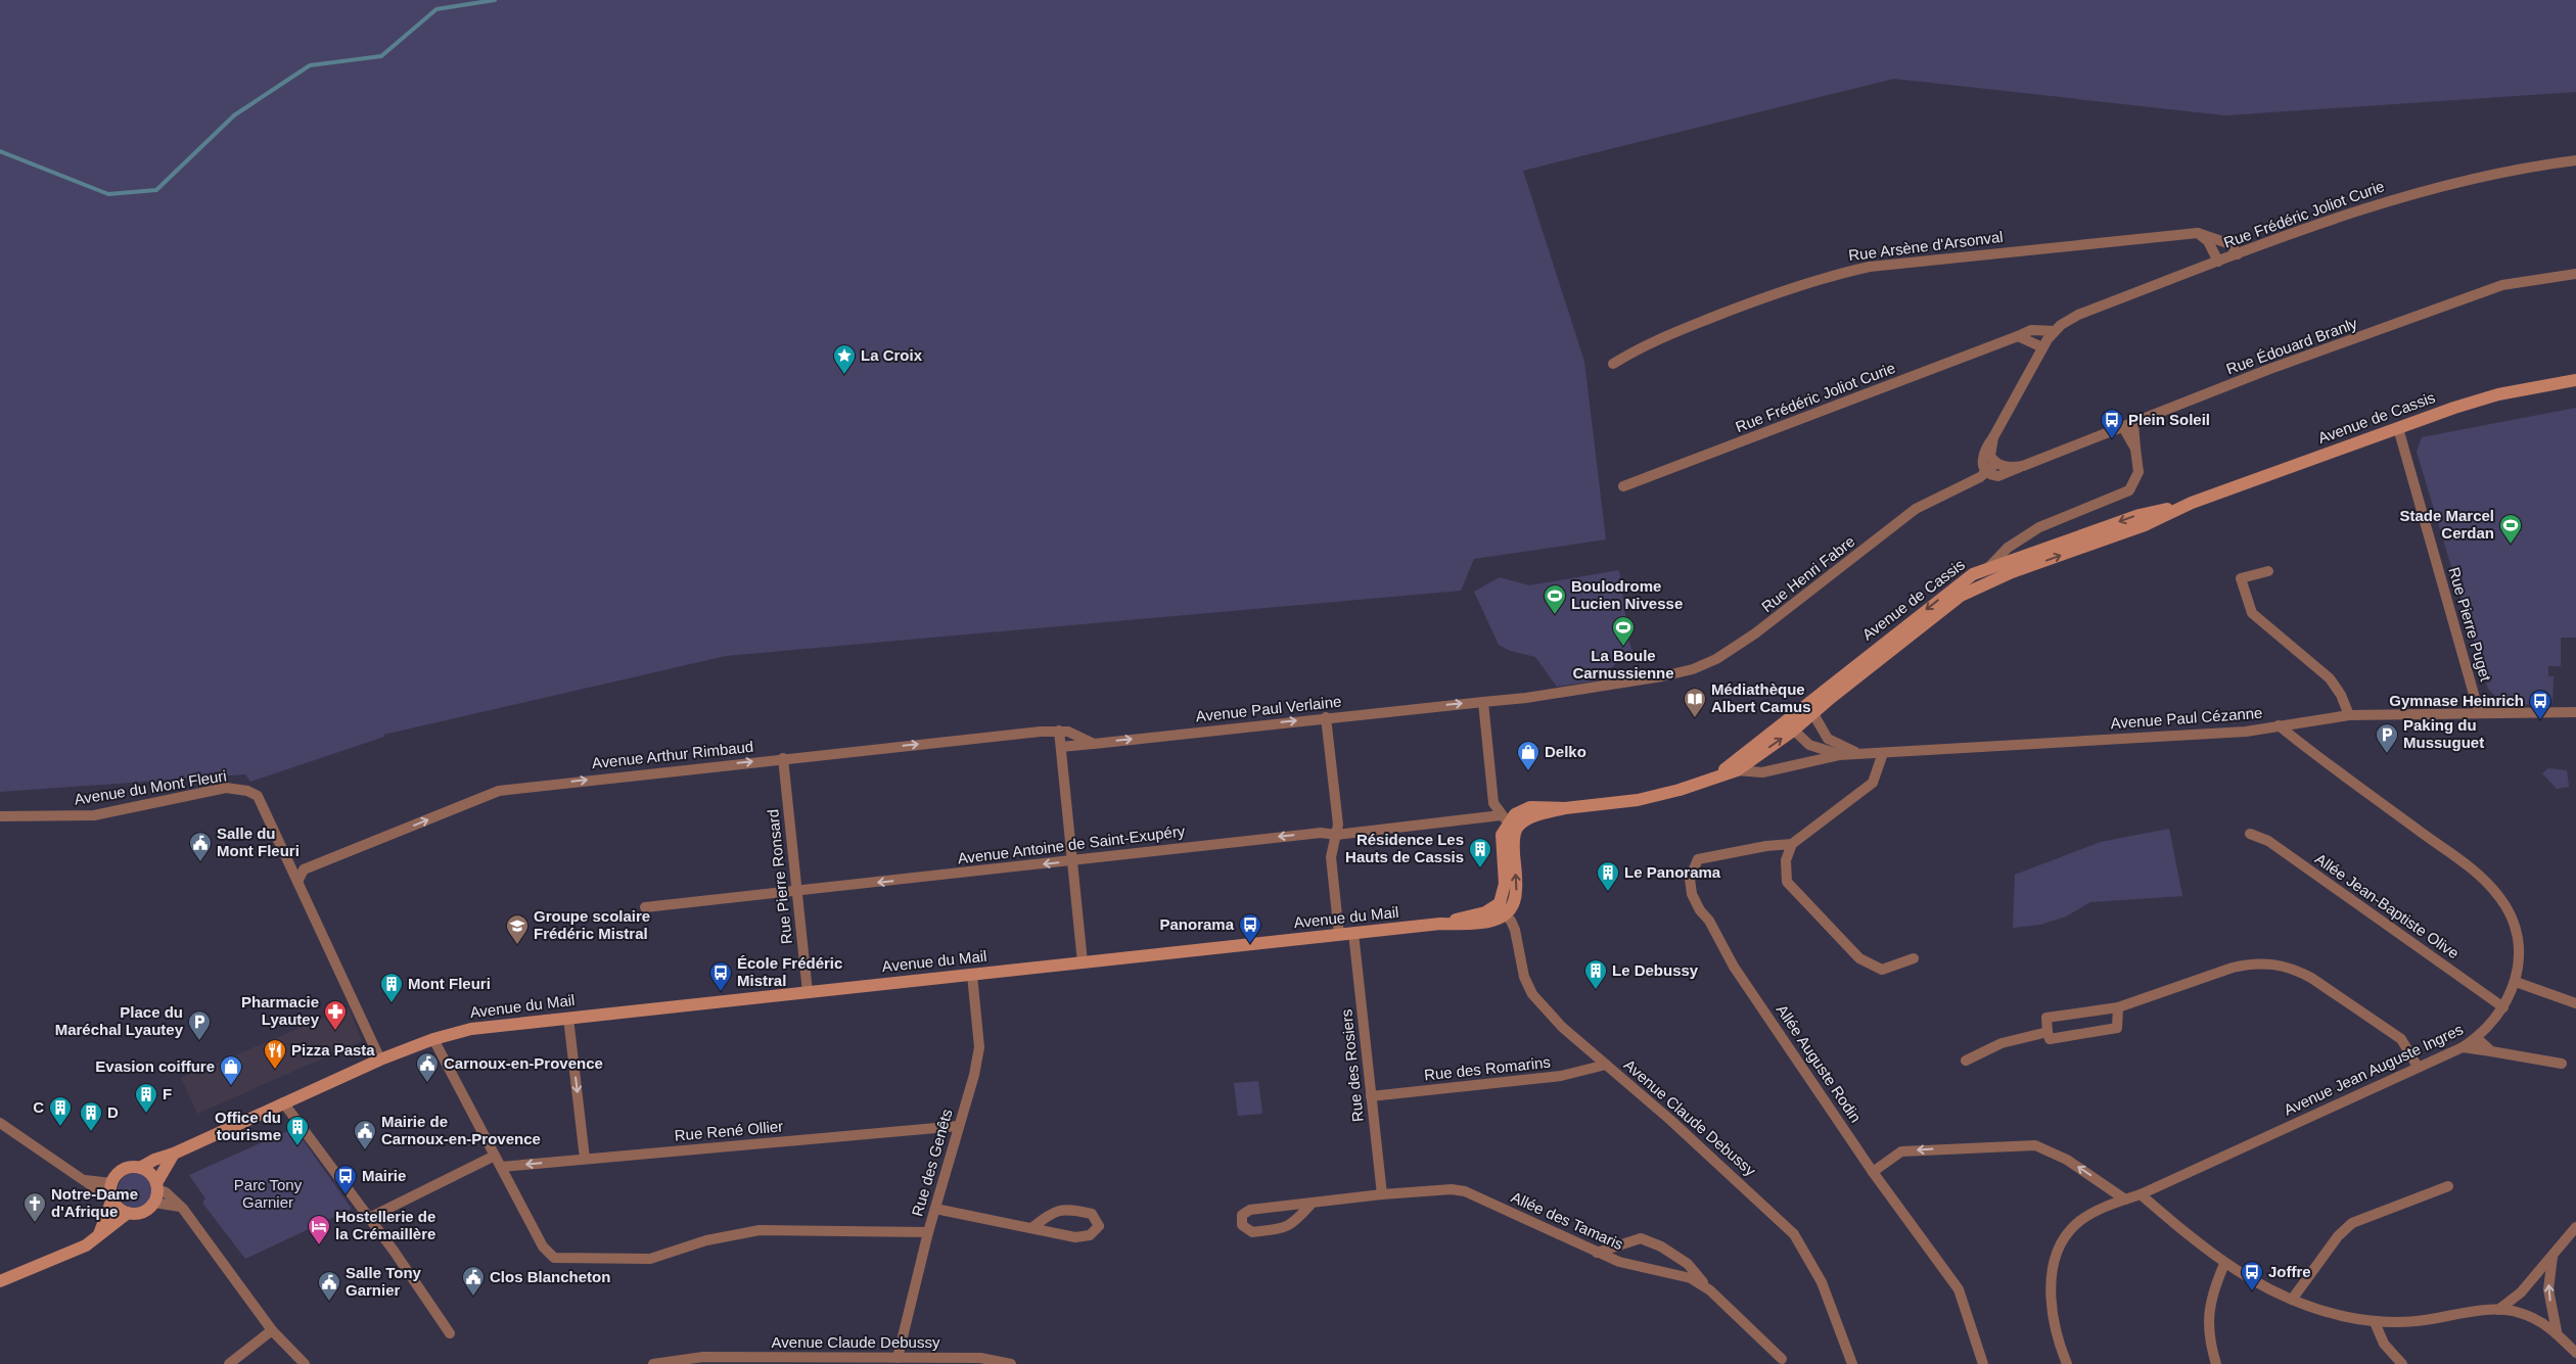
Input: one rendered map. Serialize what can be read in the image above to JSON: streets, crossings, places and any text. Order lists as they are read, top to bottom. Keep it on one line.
{"streets":{"main road":["Avenue de Cassis","Avenue du Mail"],"street":["Rue Frédéric Joliot Curie","Rue Arsène d'Arsonval","Rue Édouard Branly","Rue Henri Fabre","Rue Pierre Puget","Avenue Paul Verlaine","Avenue Paul Cézanne","Avenue Arthur Rimbaud","Avenue du Mont Fleuri","Avenue Antoine de Saint-Exupéry","Rue Pierre Ronsard","Allée Jean-Baptiste Olive","Allée Auguste Rodin","Rue des Rosiers","Rue des Romarins","Avenue Jean Auguste Ingres","Avenue Claude Debussy","Rue René Ollier","Rue des Genêts","Allée des Tamaris"]},"crossings":[["Rue Frédéric Joliot Curie","Rue Arsène d'Arsonval"],["Rue Édouard Branly","Rue Henri Fabre"],["Avenue de Cassis","Rue Pierre Puget"],["Avenue de Cassis","Avenue Paul Cézanne"],["Avenue de Cassis","Avenue Antoine de Saint-Exupéry"],["Rue Henri Fabre","Avenue Paul Verlaine"],["Rue Pierre Puget","Avenue Paul Cézanne"],["Avenue Paul Verlaine","Avenue Arthur Rimbaud"],["Avenue Paul Cézanne","Avenue Jean Auguste Ingres"],["Avenue Arthur Rimbaud","Rue Pierre Ronsard"],["Avenue du Mont Fleuri","Avenue du Mail"],["Avenue Antoine de Saint-Exupéry","Rue Pierre Ronsard"],["Rue Pierre Ronsard","Avenue du Mail"],["Allée Jean-Baptiste Olive","Avenue Jean Auguste Ingres"],["Avenue du Mail","Rue des Rosiers"],["Avenue du Mail","Avenue Claude Debussy"],["Avenue du Mail","Rue des Genêts"],["Rue des Rosiers","Rue des Romarins"],["Rue des Rosiers","Allée des Tamaris"],["Rue des Romarins","Avenue Claude Debussy"],["Avenue Claude Debussy","Rue des Genêts"],["Rue René Ollier","Rue des Genêts"]],"one_way":["Avenue Paul Verlaine","Avenue Arthur Rimbaud","Avenue Antoine de Saint-Exupéry"],"parks":["Parc Tony Garnier"],"places":{"place":["La Croix"],"bus stop":["Plein Soleil","Gymnase Heinrich","Panorama","École Frédéric Mistral","Mairie","Joffre"],"sports":["Stade Marcel Cerdan","Boulodrome Lucien Nivesse","La Boule Carnussienne"],"library":["Médiathèque Albert Camus"],"parking":["Paking du Mussuguet","Place du Maréchal Lyautey"],"shop":["Delko","Evasion coiffure"],"public building":["Salle du Mont Fleuri","Carnoux-en-Provence","Mairie de Carnoux-en-Provence","Clos Blancheton","Salle Tony Garnier"],"building":["Résidence Les Hauts de Cassis","Le Panorama","Le Debussy","Mont Fleuri","F","C","D","Office du tourisme"],"school or university":["Groupe scolaire Frédéric Mistral"],"pharmacy":["Pharmacie Lyautey"],"restaurant":["Pizza Pasta"],"church":["Notre-Dame d'Afrique"],"hotel":["Hostellerie de la Crémaillère"]}}
